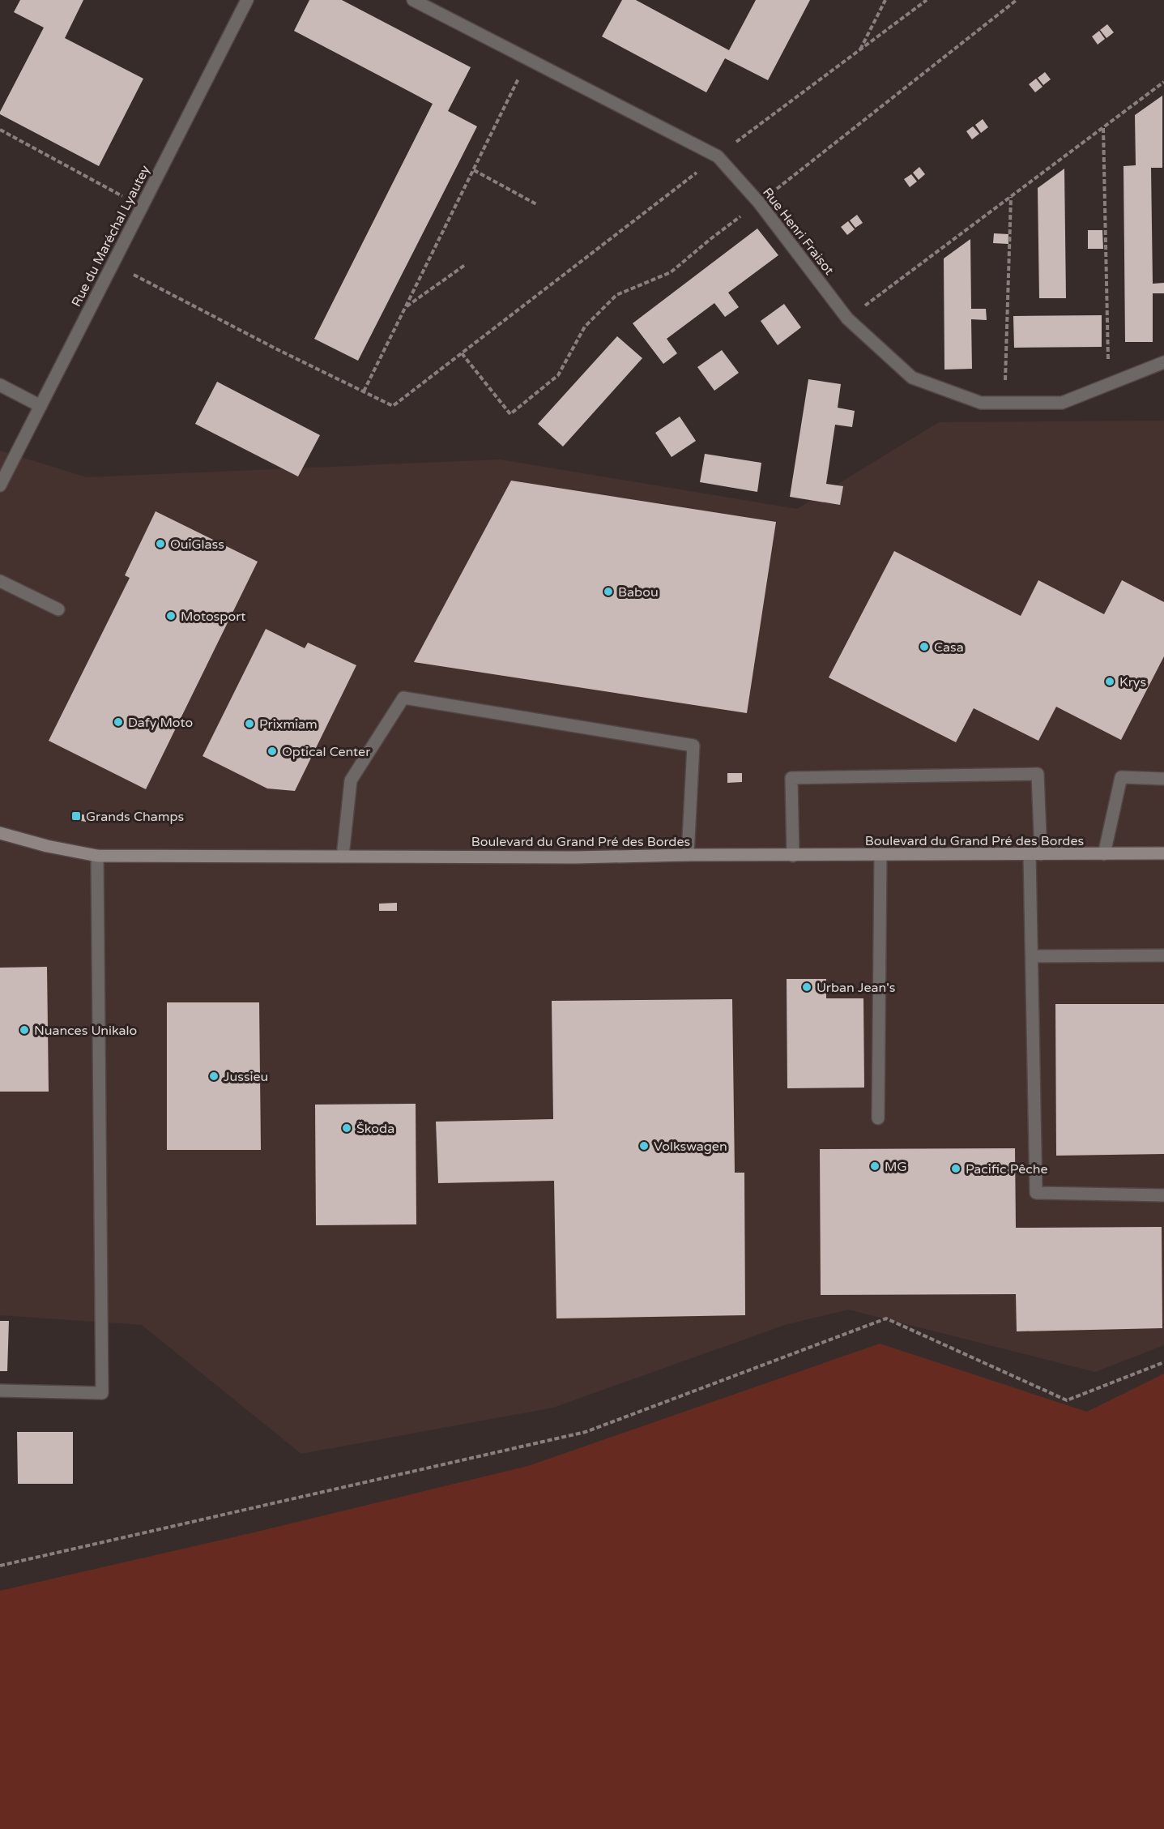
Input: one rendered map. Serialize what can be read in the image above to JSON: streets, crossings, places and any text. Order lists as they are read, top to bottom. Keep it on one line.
{"streets":{"main road":["Boulevard du Grand Pré des Bordes"],"street":["Rue Henri Fraisot","Rue du Maréchal Lyautey"]},"places":{"other":["OuiGlass","Babou","Motosport","Casa","Krys","Dafy Moto","Prixmiam","Optical Center","Urban Jean's","Nuances Unikalo","Jussieu","Škoda","Volkswagen","MG","Pacific Pêche"],"transit":["Grands Champs"]}}
